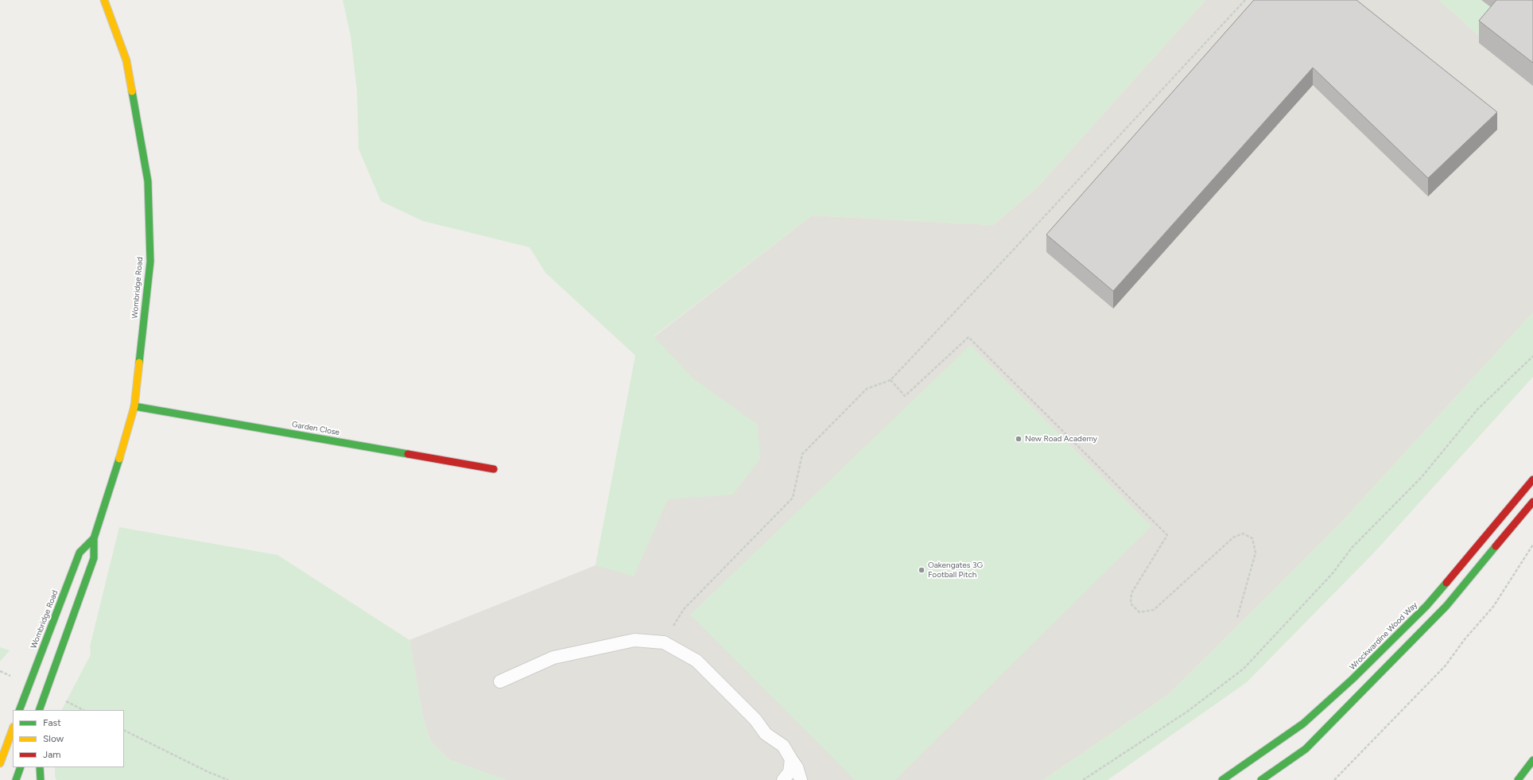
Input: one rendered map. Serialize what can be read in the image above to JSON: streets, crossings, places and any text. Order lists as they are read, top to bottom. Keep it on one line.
{"streets":{"street":["Wombridge Road","Garden Close","Wrockwardine Wood Way"]},"crossings":[["Wombridge Road","Garden Close"]],"places":["New Road Academy","Oakengates 3G Football Pitch"],"legend":["Fast","Slow","Jam"]}
